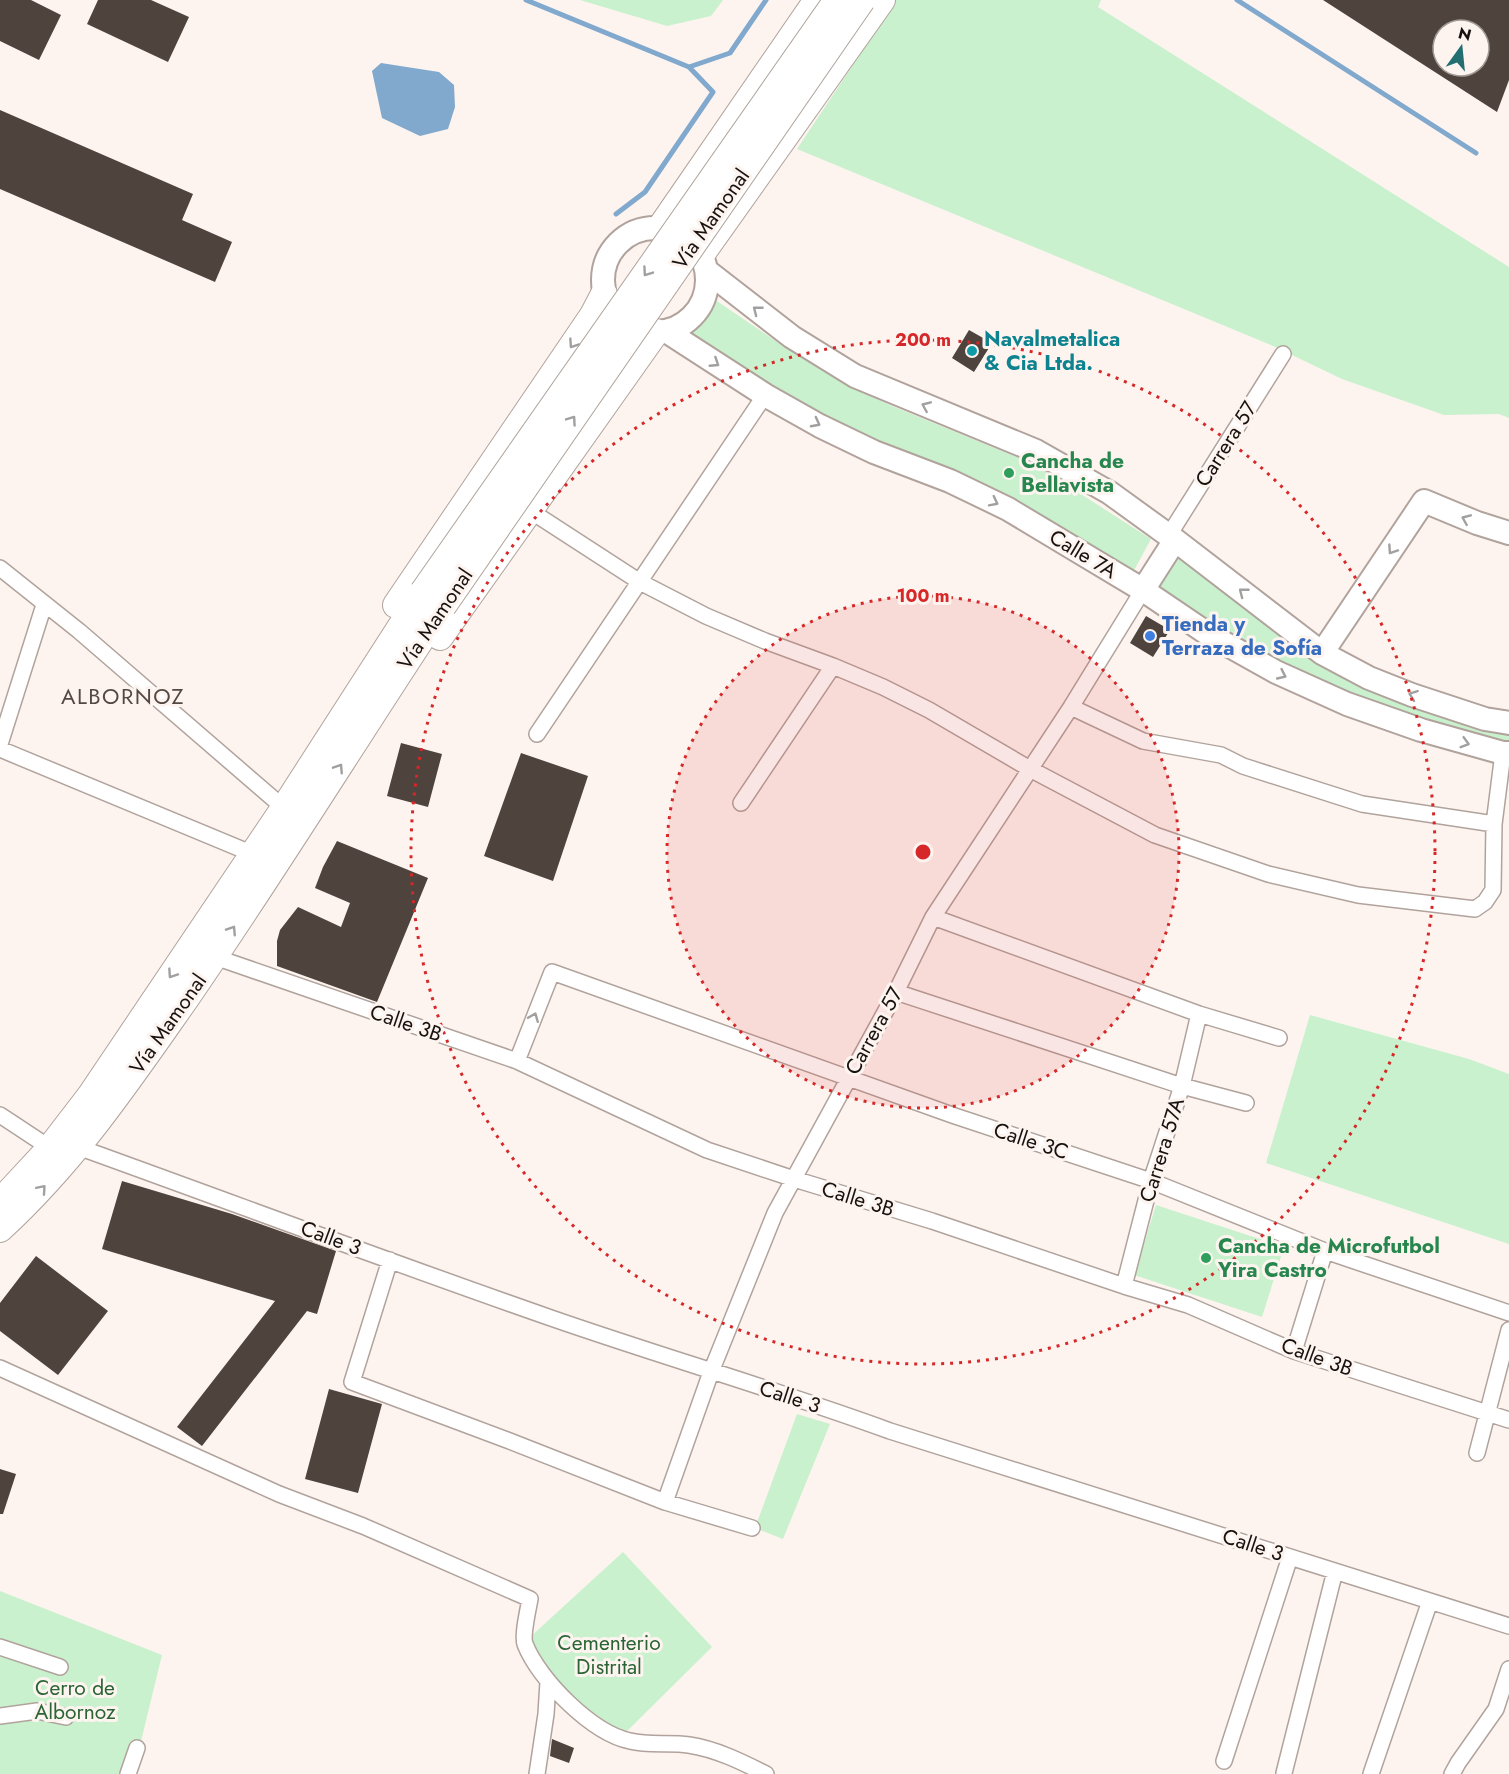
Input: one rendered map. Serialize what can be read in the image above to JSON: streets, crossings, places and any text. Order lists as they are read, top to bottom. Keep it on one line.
{"streets":{"main road":["Vía Mamonal"],"street":["Carrera 57","Calle 7A","Calle 3B","Calle 3C","Carrera 57A","Calle 3"]},"crossings":[["Vía Mamonal","Calle 3B"],["Vía Mamonal","Calle 3"],["Carrera 57","Calle 7A"],["Carrera 57","Calle 3B"],["Carrera 57","Calle 3C"],["Carrera 57","Calle 3"],["Calle 3B","Calle 3C"],["Calle 3B","Carrera 57A"],["Calle 3C","Carrera 57A"]],"districts":["ALBORNOZ"],"parks":["Cementerio Distrital","Cerro de Albornoz"],"places":["Navalmetalica & Cia Ltda.","Cancha de Bellavista","Tienda y Terraza de Sofía","Cancha de Microfutbol Yira Castro"],"north":"top","rings":["200 m","100 m"]}
